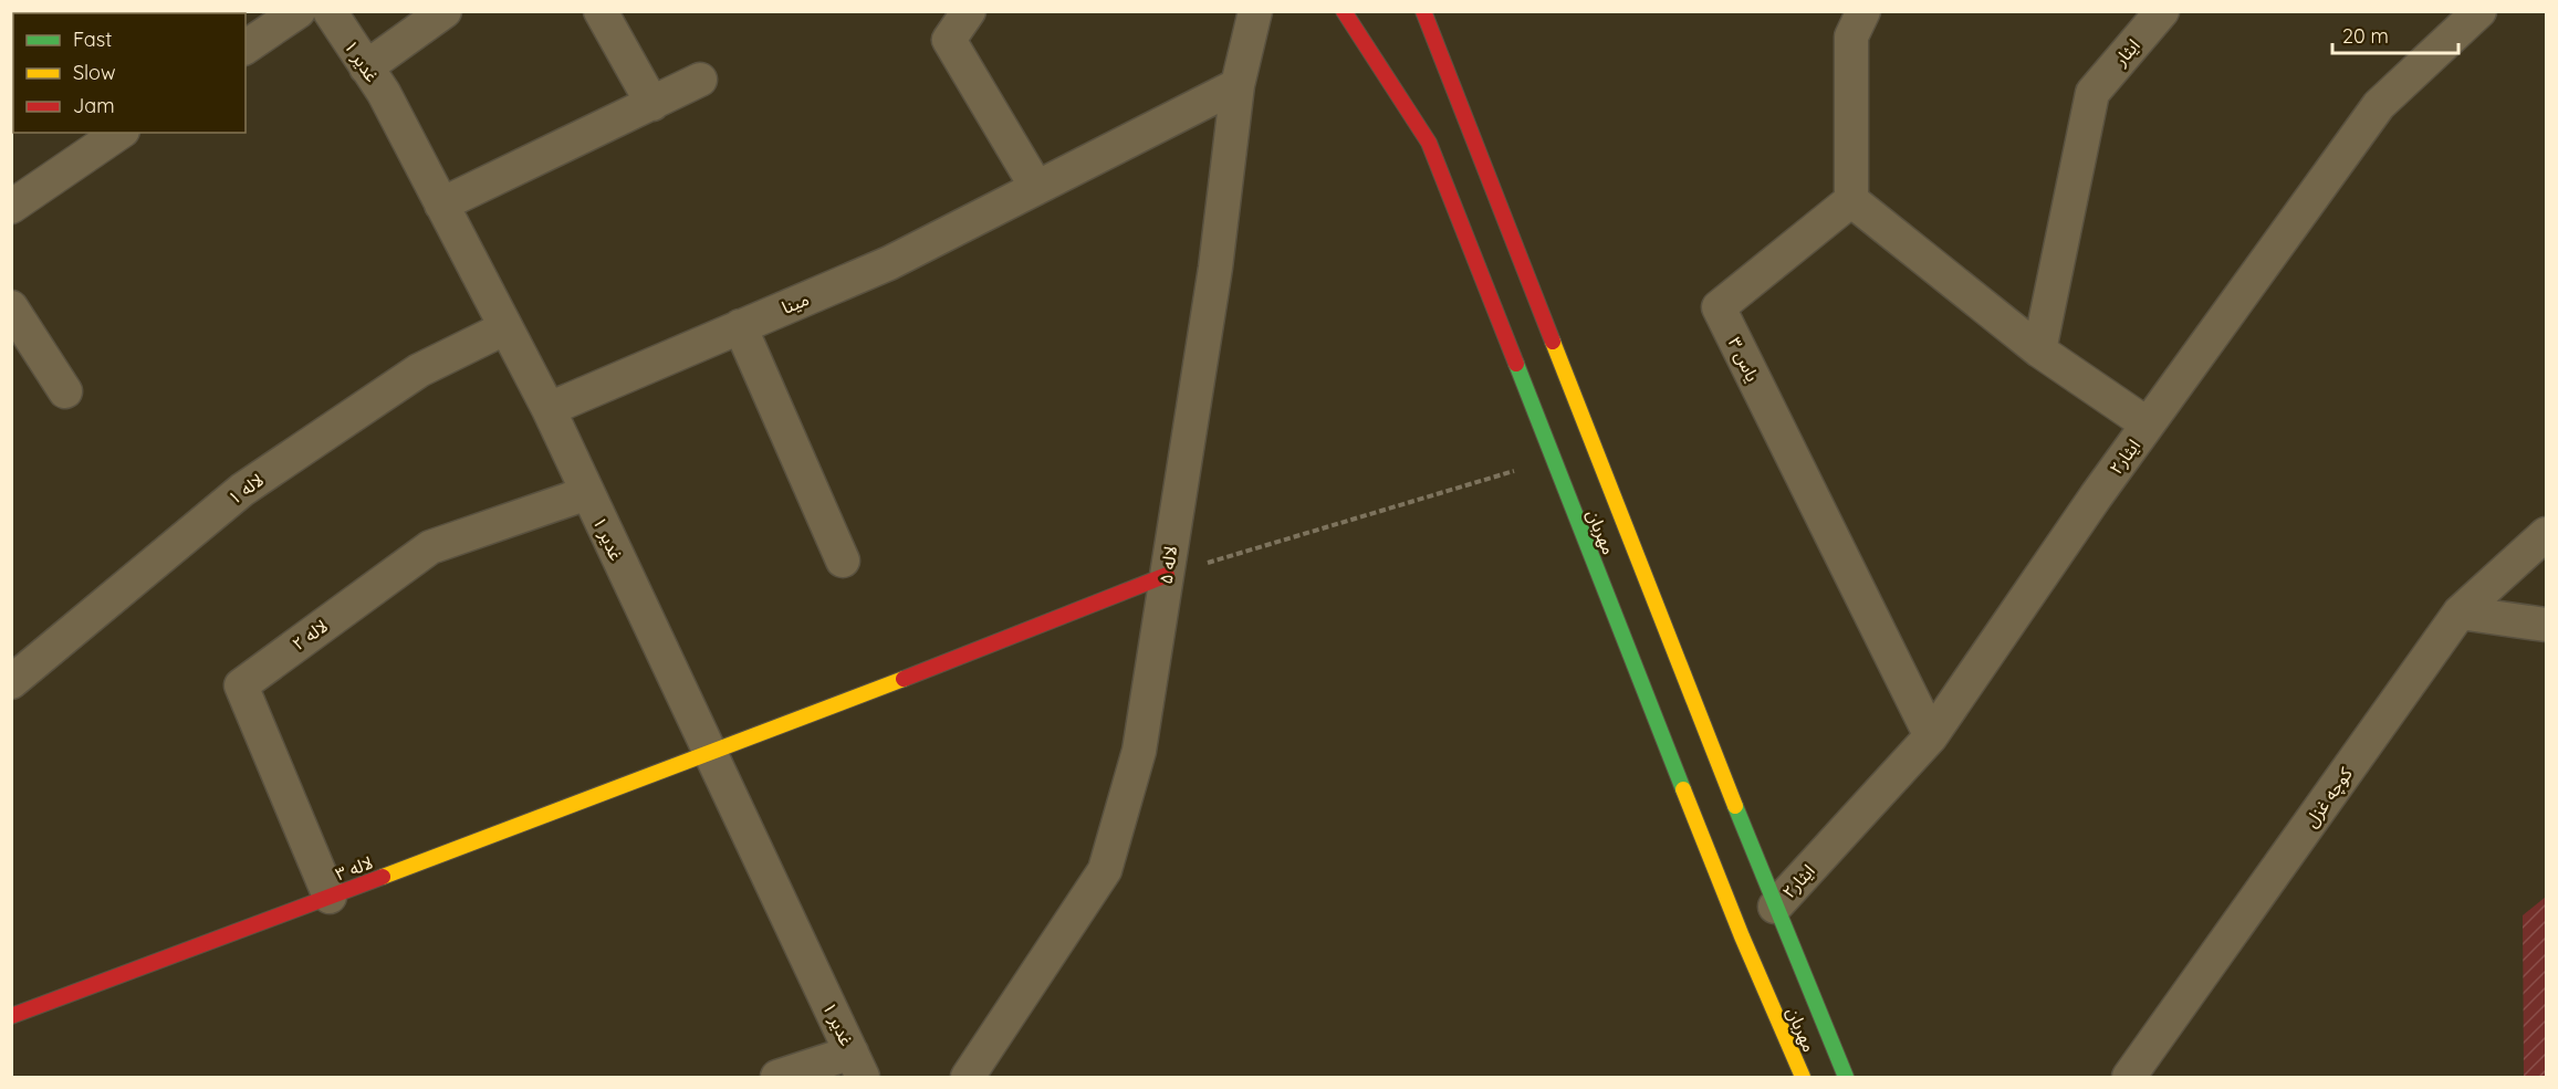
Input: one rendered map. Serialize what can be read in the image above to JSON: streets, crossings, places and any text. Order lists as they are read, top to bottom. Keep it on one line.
{"streets":{"street":["ایثار","غدیر ۱","مینا","یاس ۳","ایثار۲","لاله ۱","مهربان","لاله ۵","لاله ۲","کوچه غزل","لاله ۳"]},"crossings":[["غدیر ۱","مینا"],["غدیر ۱","لاله ۱"],["غدیر ۱","لاله ۲"],["غدیر ۱","لاله ۳"],["مینا","لاله ۵"],["یاس ۳","ایثار۲"],["ایثار۲","مهربان"],["لاله ۵","لاله ۳"],["لاله ۲","لاله ۳"]],"legend":["Fast","Slow","Jam"],"scale_bar":"20 m"}
